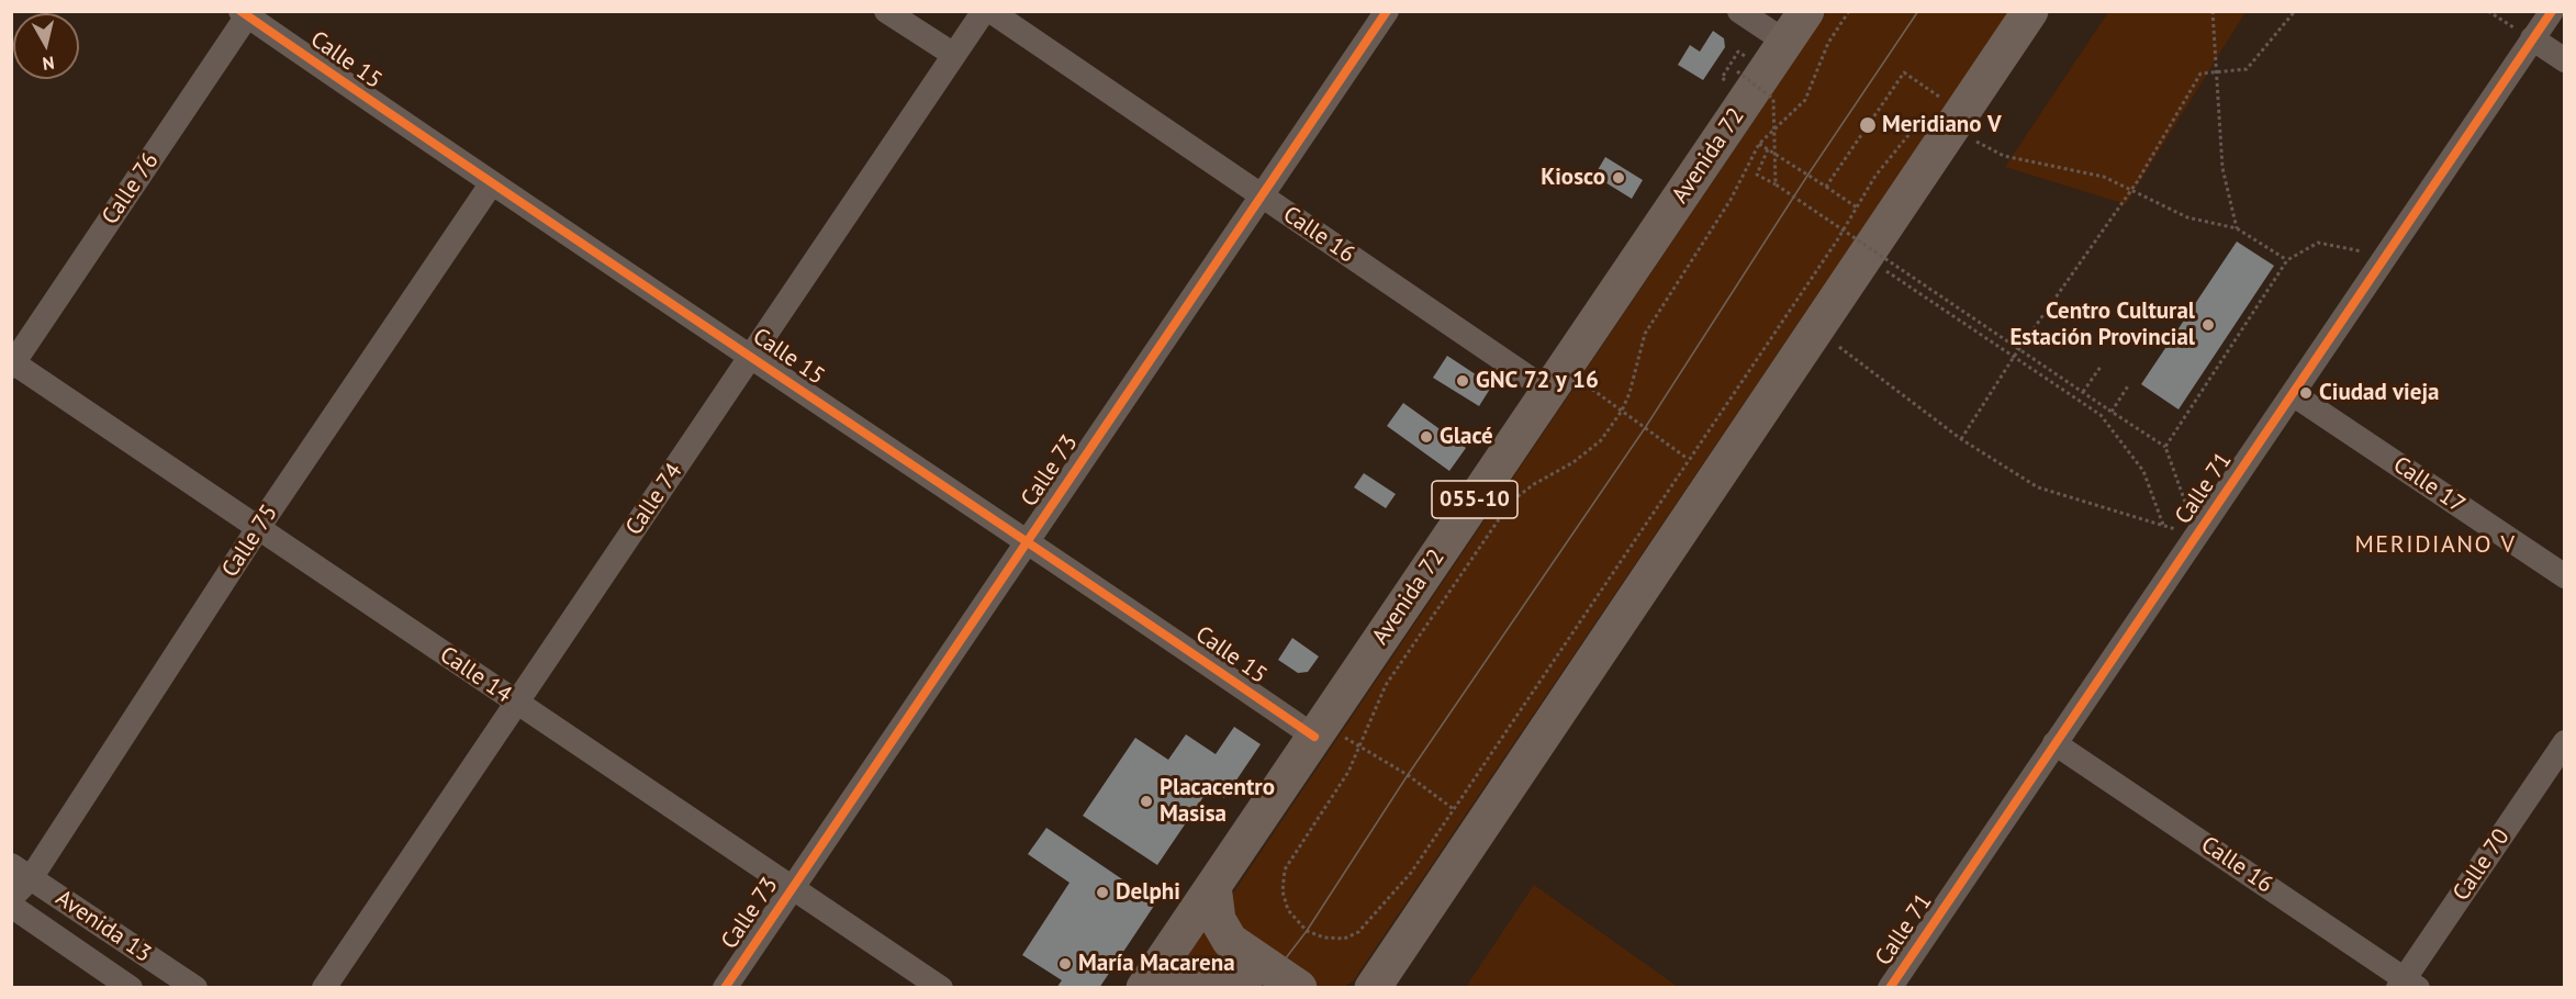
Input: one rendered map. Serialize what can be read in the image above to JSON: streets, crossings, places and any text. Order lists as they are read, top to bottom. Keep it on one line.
{"streets":{"highway":["Avenida 72","055-10"],"street":["Calle 15","Calle 76","Calle 16","Calle 73","Calle 17","Calle 71","Calle 74","Calle 75","Calle 14","Calle 70","Avenida 13"]},"crossings":[["Calle 15","Avenida 72"],["Calle 15","Calle 76"],["Calle 15","Calle 73"],["Calle 15","Calle 74"],["Calle 15","Calle 75"],["Avenida 72","Calle 16"],["Calle 76","Calle 14"],["Calle 16","Calle 73"],["Calle 16","Calle 71"],["Calle 16","Calle 70"],["Calle 73","Calle 14"],["Calle 17","Calle 71"],["Calle 74","Calle 14"],["Calle 75","Calle 14"],["Calle 75","Avenida 13"]],"districts":["MERIDIANO V"],"places":["Meridiano V","Kiosco","Centro Cultural Estación Provincial","GNC 72 y 16","Ciudad vieja","Glacé","Placacentro Masisa","Delphi","María Macarena"],"north":"bottom"}
